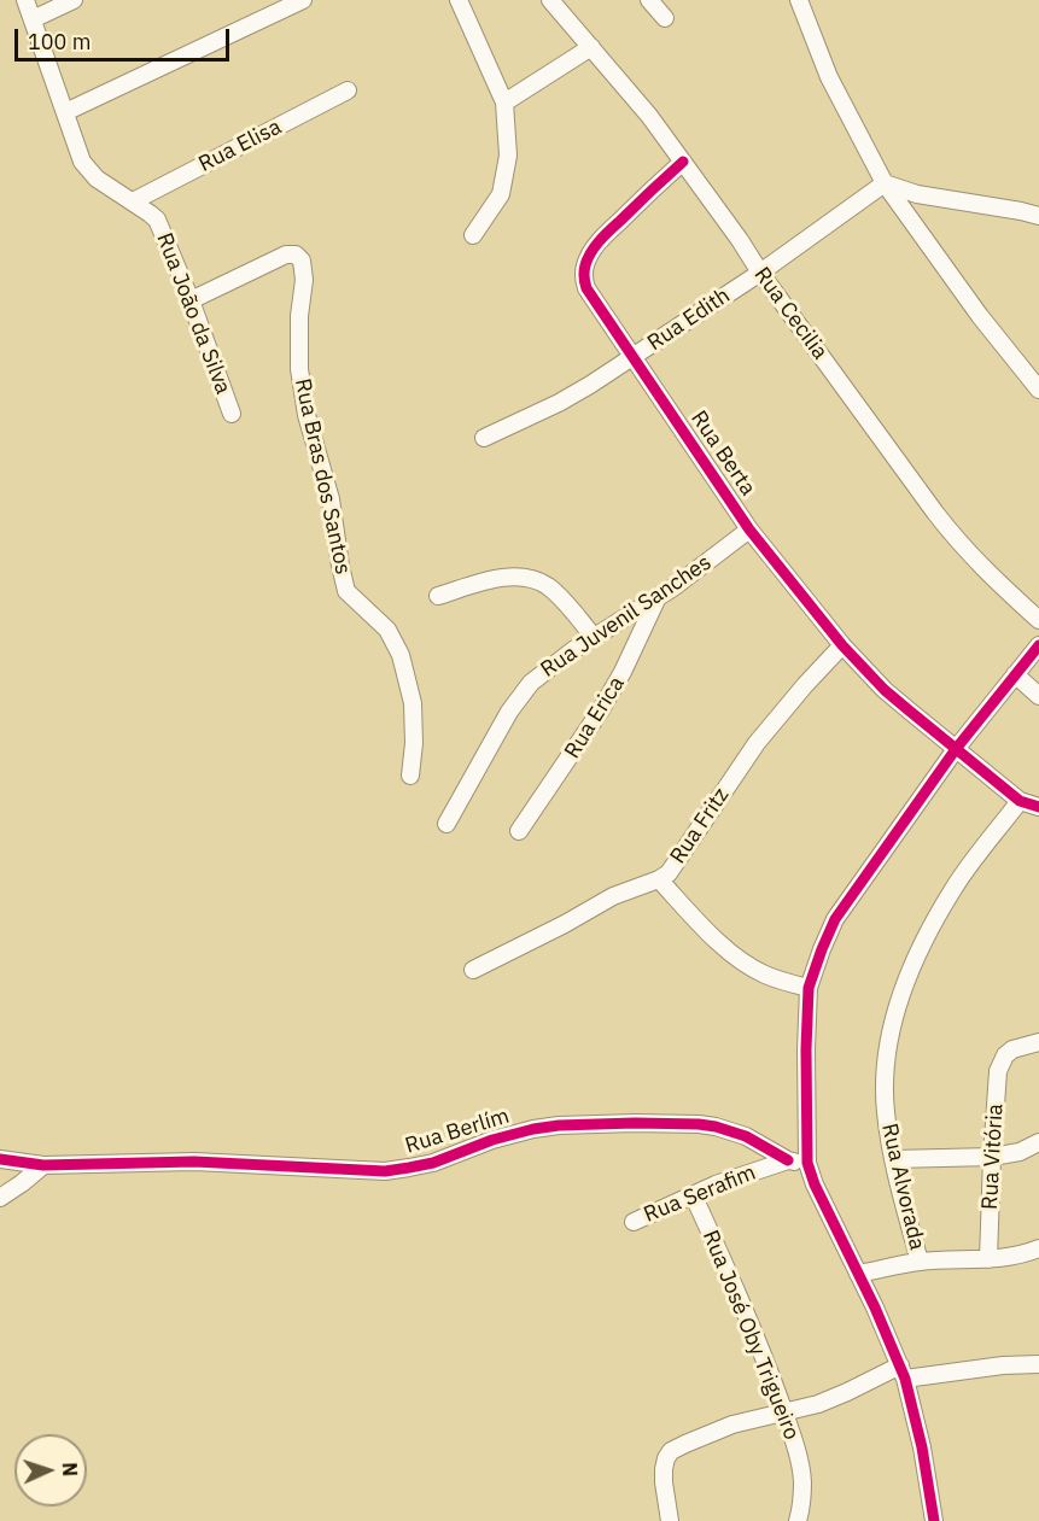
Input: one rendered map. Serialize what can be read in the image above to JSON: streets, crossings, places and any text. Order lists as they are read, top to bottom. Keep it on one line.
{"streets":{"street":["Rua Elisa","Rua João da Silva","Rua Cecilia","Rua Edith","Rua Berta","Rua Bras dos Santos","Rua Juvenil Sanches","Rua Erica","Rua Fritz","Rua Berlím","Rua Vitória","Rua Alvorada","Rua Serafim","Rua José Oby Trigueiro"]},"crossings":[["Rua Elisa","Rua João da Silva"],["Rua João da Silva","Rua Bras dos Santos"],["Rua Cecilia","Rua Edith"],["Rua Cecilia","Rua Berta"],["Rua Edith","Rua Berta"],["Rua Berta","Rua Juvenil Sanches"],["Rua Berta","Rua Fritz"],["Rua Berta","Rua Alvorada"],["Rua Juvenil Sanches","Rua Erica"],["Rua Berlím","Rua Serafim"],["Rua Serafim","Rua José Oby Trigueiro"]],"scale_bar":"100 m","north":"right"}
